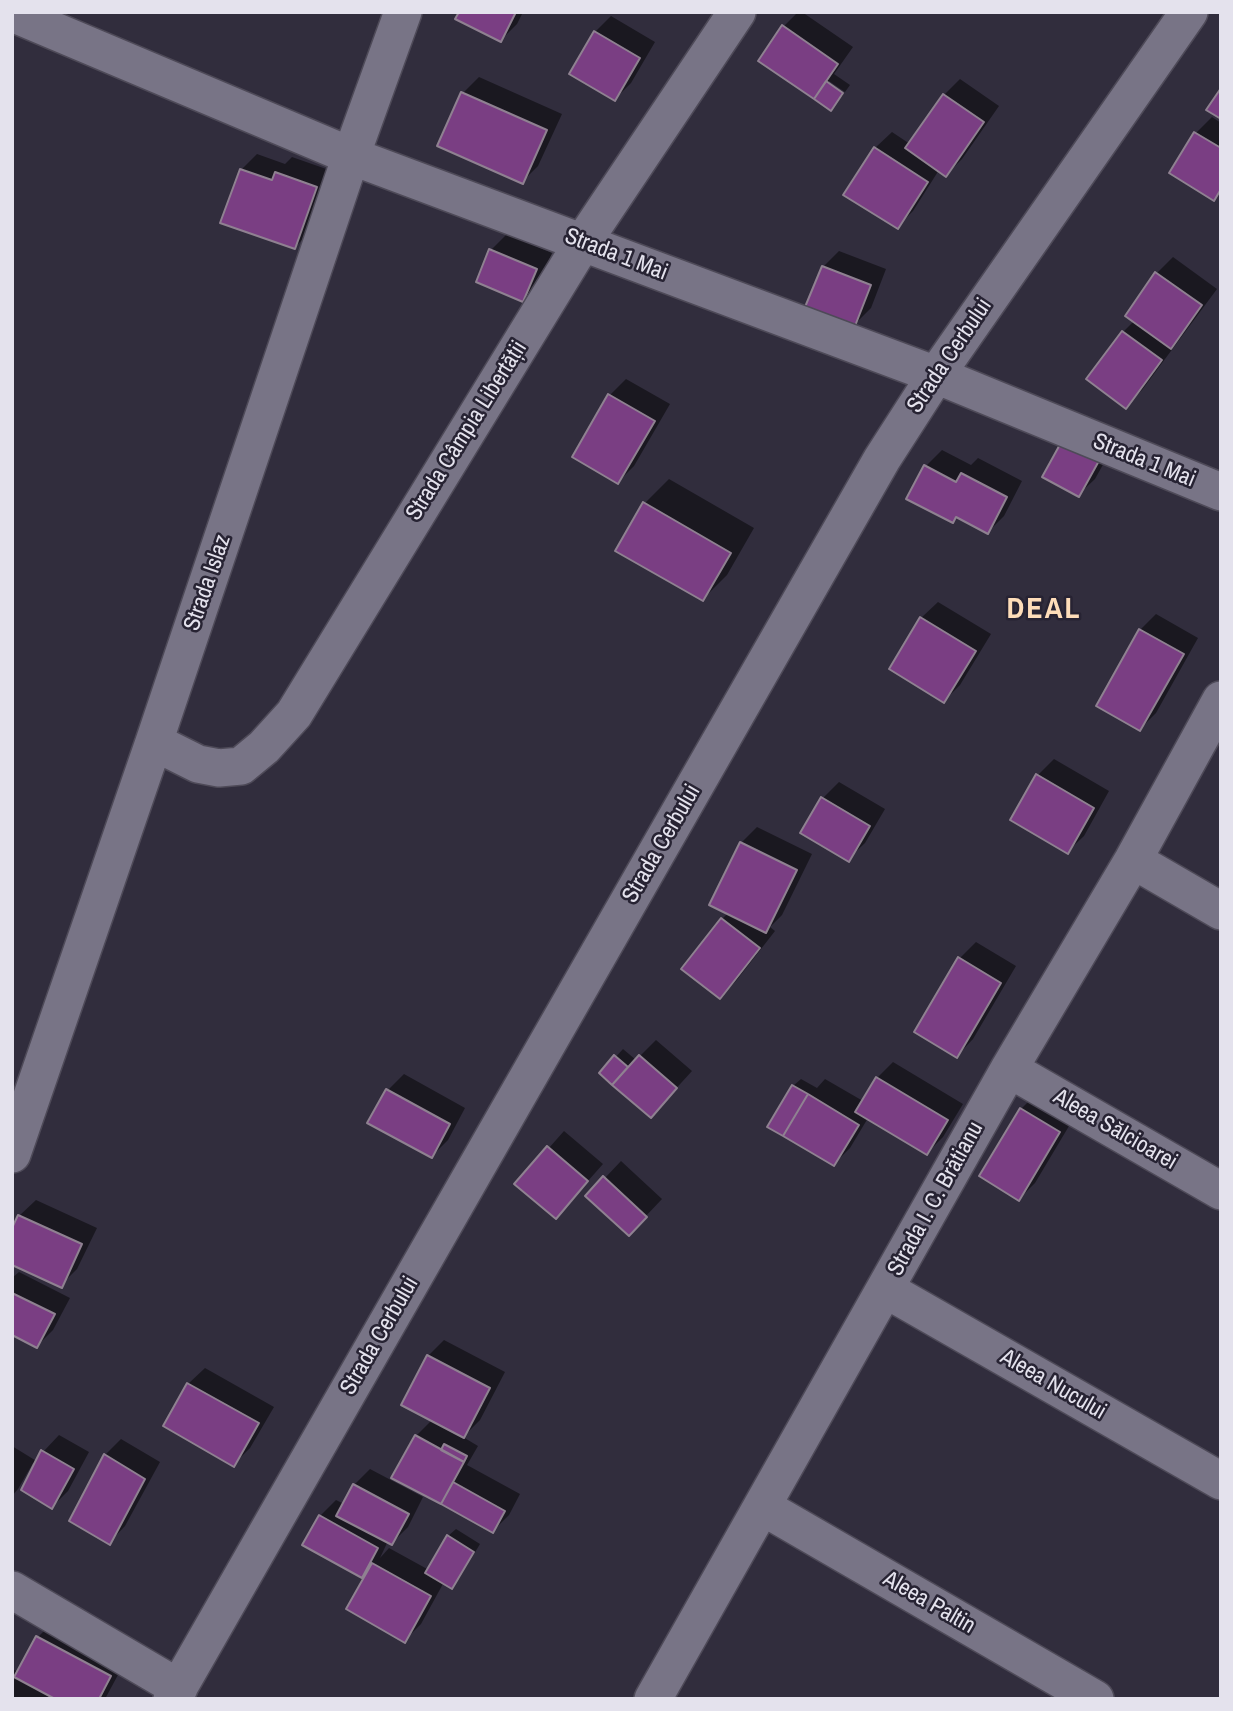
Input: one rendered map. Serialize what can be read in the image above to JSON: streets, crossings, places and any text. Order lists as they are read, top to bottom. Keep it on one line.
{"streets":{"street":["Strada 1 Mai","Strada Cerbului","Strada Câmpia Libertății","Strada Islaz","Aleea Sălcioarei","Strada I. C. Brătianu","Aleea Nucului","Aleea Paltin"]},"crossings":[["Strada 1 Mai","Strada Cerbului"],["Strada 1 Mai","Strada Câmpia Libertății"],["Strada 1 Mai","Strada Islaz"],["Strada Câmpia Libertății","Strada Islaz"],["Aleea Sălcioarei","Strada I. C. Brătianu"],["Strada I. C. Brătianu","Aleea Nucului"],["Strada I. C. Brătianu","Aleea Paltin"]],"districts":["DEAL"]}
